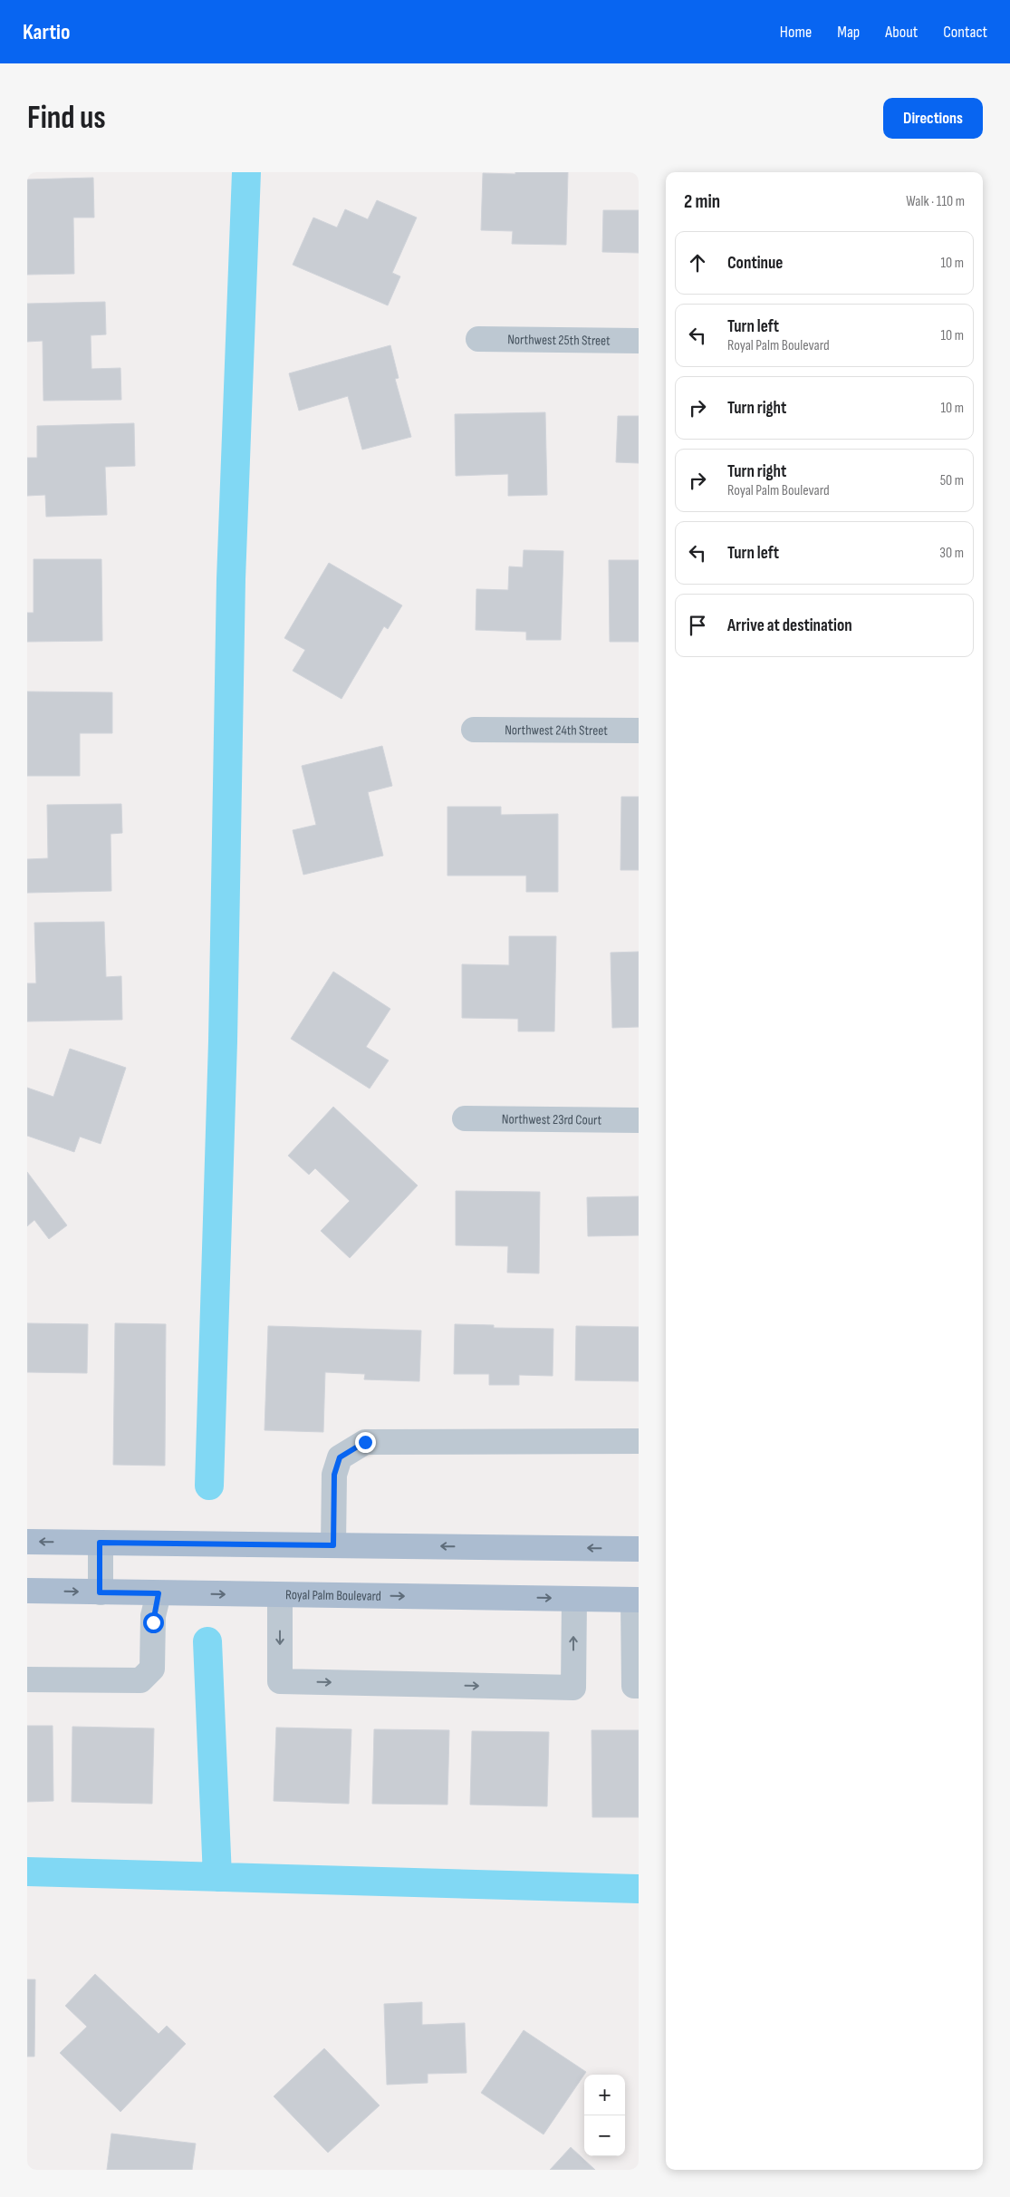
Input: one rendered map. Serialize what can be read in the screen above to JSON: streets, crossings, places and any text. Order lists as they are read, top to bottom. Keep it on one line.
{"streets":{"main road":["Royal Palm Boulevard"],"street":["Northwest 25th Street","Northwest 24th Street","Northwest 23rd Court"]},"page":{"header":"Kartio","nav":["Home","Map","About","Contact"],"buttons":"Directions","title":"Find us","heading":["2 min","Walk · 110 m"],"list":[["Continue","10 m"],["Turn left","Royal Palm Boulevard","10 m"],["Turn right","10 m"],["Turn right","Royal Palm Boulevard","50 m"],["Turn left","30 m"],"Arrive at destination"],"map_buttons":["+","−"]}}
